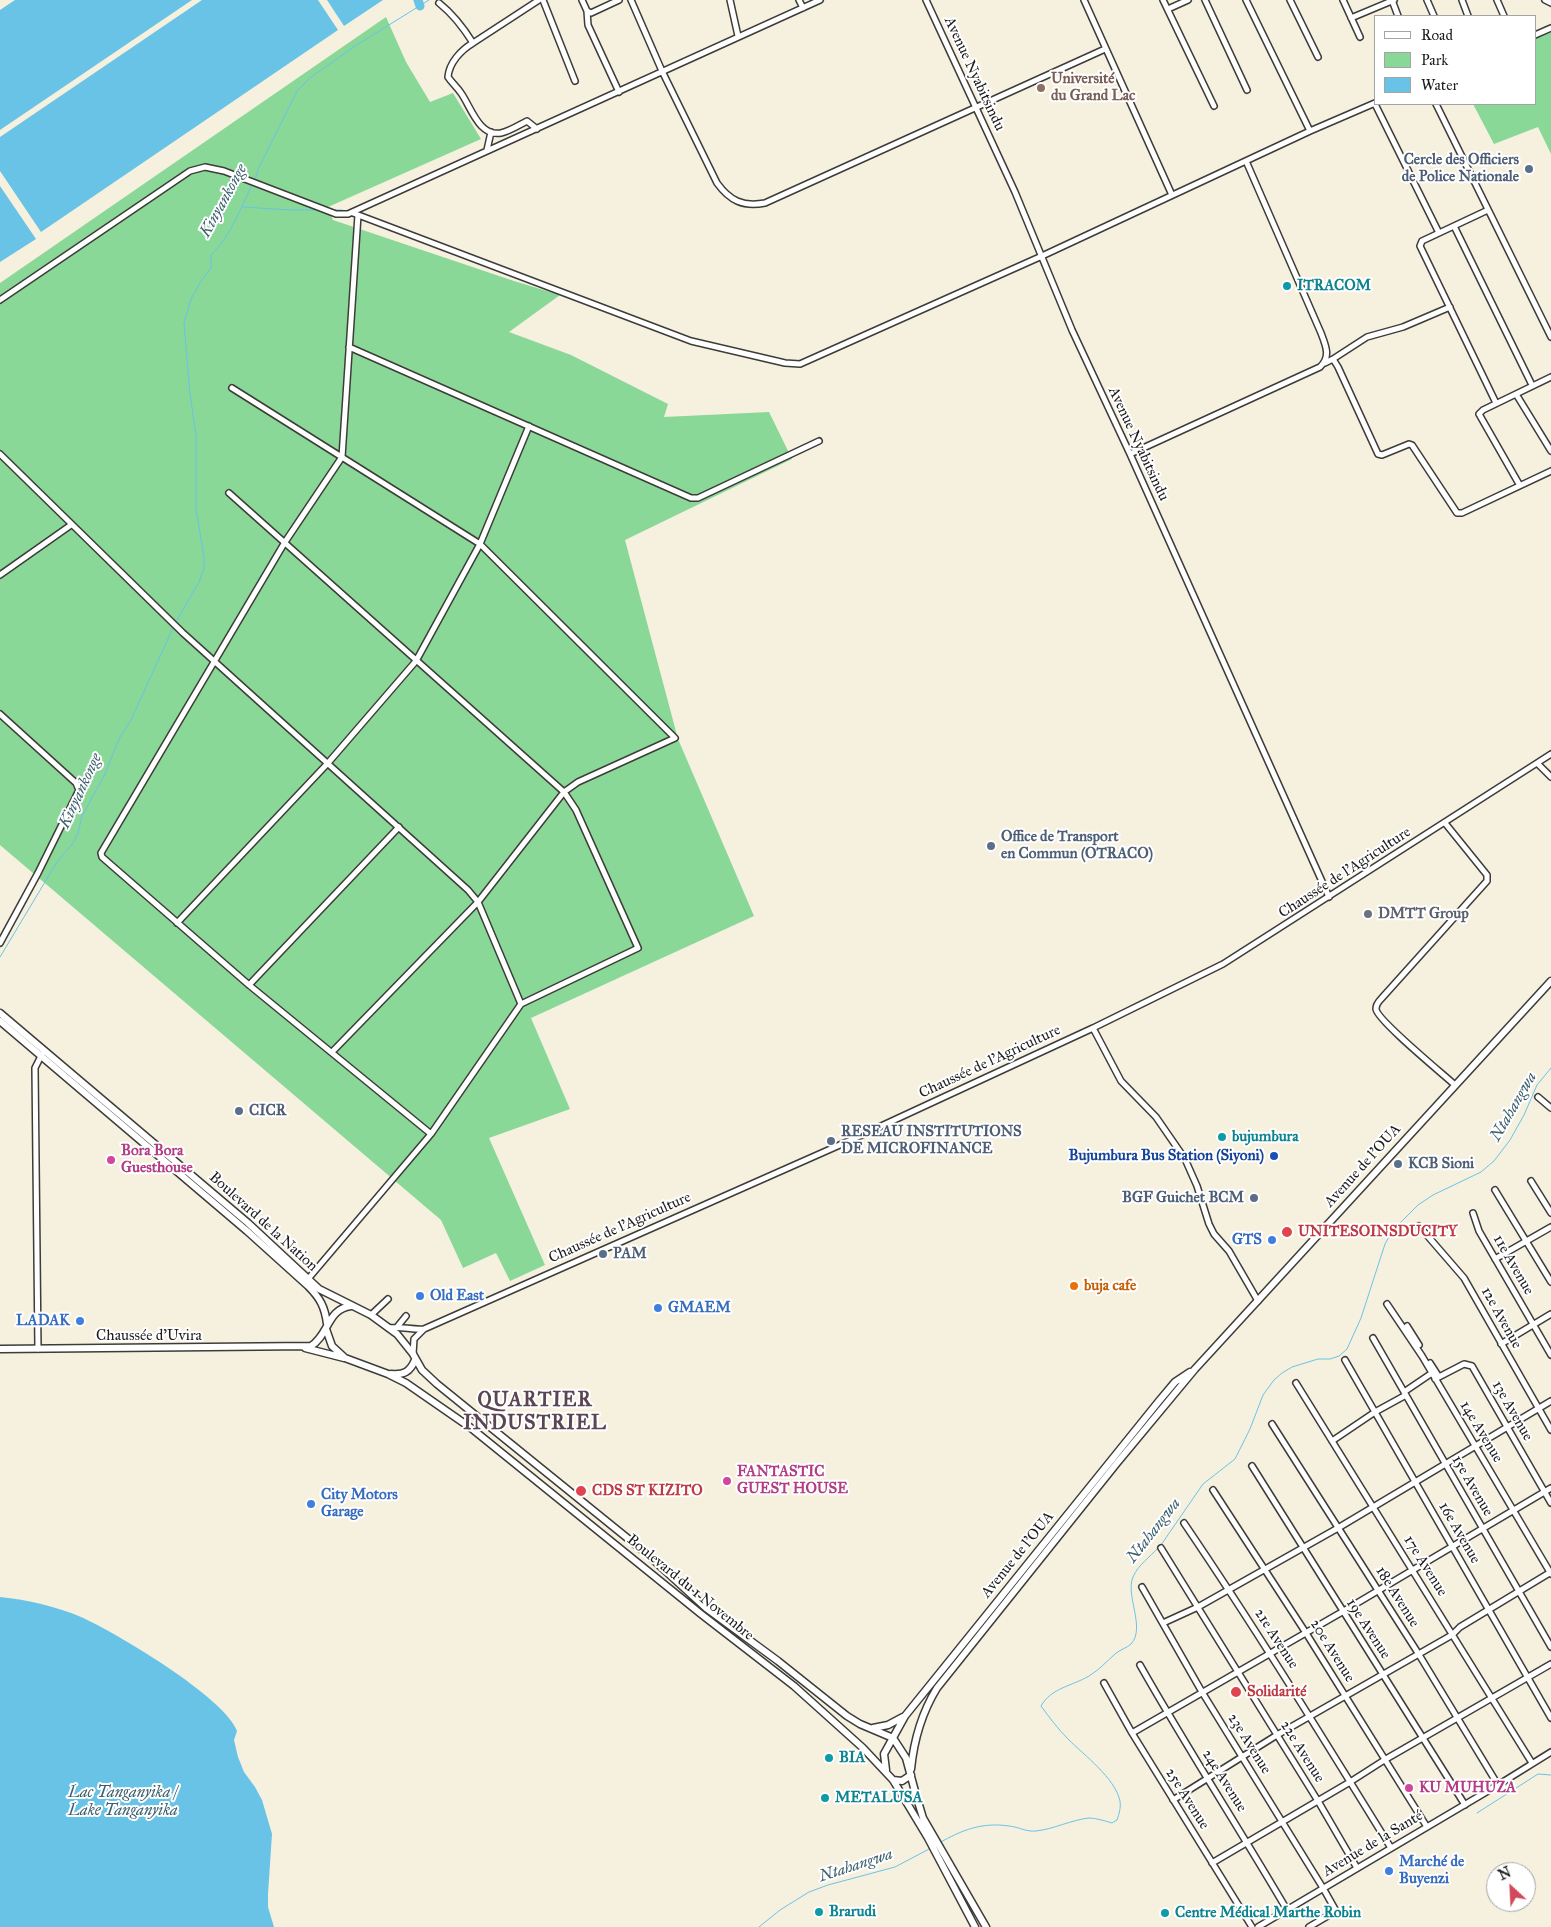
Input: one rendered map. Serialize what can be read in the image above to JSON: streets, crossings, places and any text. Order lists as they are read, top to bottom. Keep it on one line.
{"streets":{"main road":["Avenue de l'OUA","Boulevard de la Nation","Chaussée d'Uvira","Boulevard du 1 Novembre"],"street":["Avenue Nyabitsindu","Chaussée de l'Agriculture","11e Avenue","12e Avenue","13e Avenue","14e Avenue","15e Avenue","16e Avenue","17e Avenue","18e Avenue","19e Avenue","21e Avenue","20e Avenue","23e Avenue","22e Avenue","24e Avenue","25e Avenue","Avenue de la Santé"]},"crossings":[["Avenue Nyabitsindu","Chaussée de l'Agriculture"],["Chaussée de l'Agriculture","Boulevard du 1 Novembre"],["Avenue de l'OUA","Boulevard du 1 Novembre"],["Boulevard de la Nation","Boulevard du 1 Novembre"],["Chaussée d'Uvira","Boulevard du 1 Novembre"],["13e Avenue","14e Avenue"],["17e Avenue","Avenue de la Santé"],["18e Avenue","Avenue de la Santé"],["19e Avenue","Avenue de la Santé"],["21e Avenue","Avenue de la Santé"],["20e Avenue","Avenue de la Santé"],["23e Avenue","Avenue de la Santé"],["22e Avenue","Avenue de la Santé"],["24e Avenue","Avenue de la Santé"]],"districts":["QUARTIER INDUSTRIEL"],"water":["Kinyankonge","Ntahangwa","Lac Tanganyika / Lake Tanganyika"],"places":["Université du Grand Lac","Cercle des Officiers de Police Nationale","ITRACOM","Office de Transport en Commun (OTRACO)","DMTT Group","CICR","bujumbura","RESEAU INSTITUTIONS DE MICROFINANCE","Bujumbura Bus Station (Siyoni)","Bora Bora Guesthouse","KCB Sioni","BGF Guichet BCM","UNITESOINSDUCITY","GTS","PAM","buja cafe","Old East","GMAEM","LADAK","FANTASTIC GUEST HOUSE","CDS ST KIZITO","City Motors Garage","Solidarité","BIA","KU MUHUZA","METALUSA","Marché de Buyenzi","Brarudi","Centre Médical Marthe Robin"],"legend":["Road","Park","Water"],"north":"top left"}
